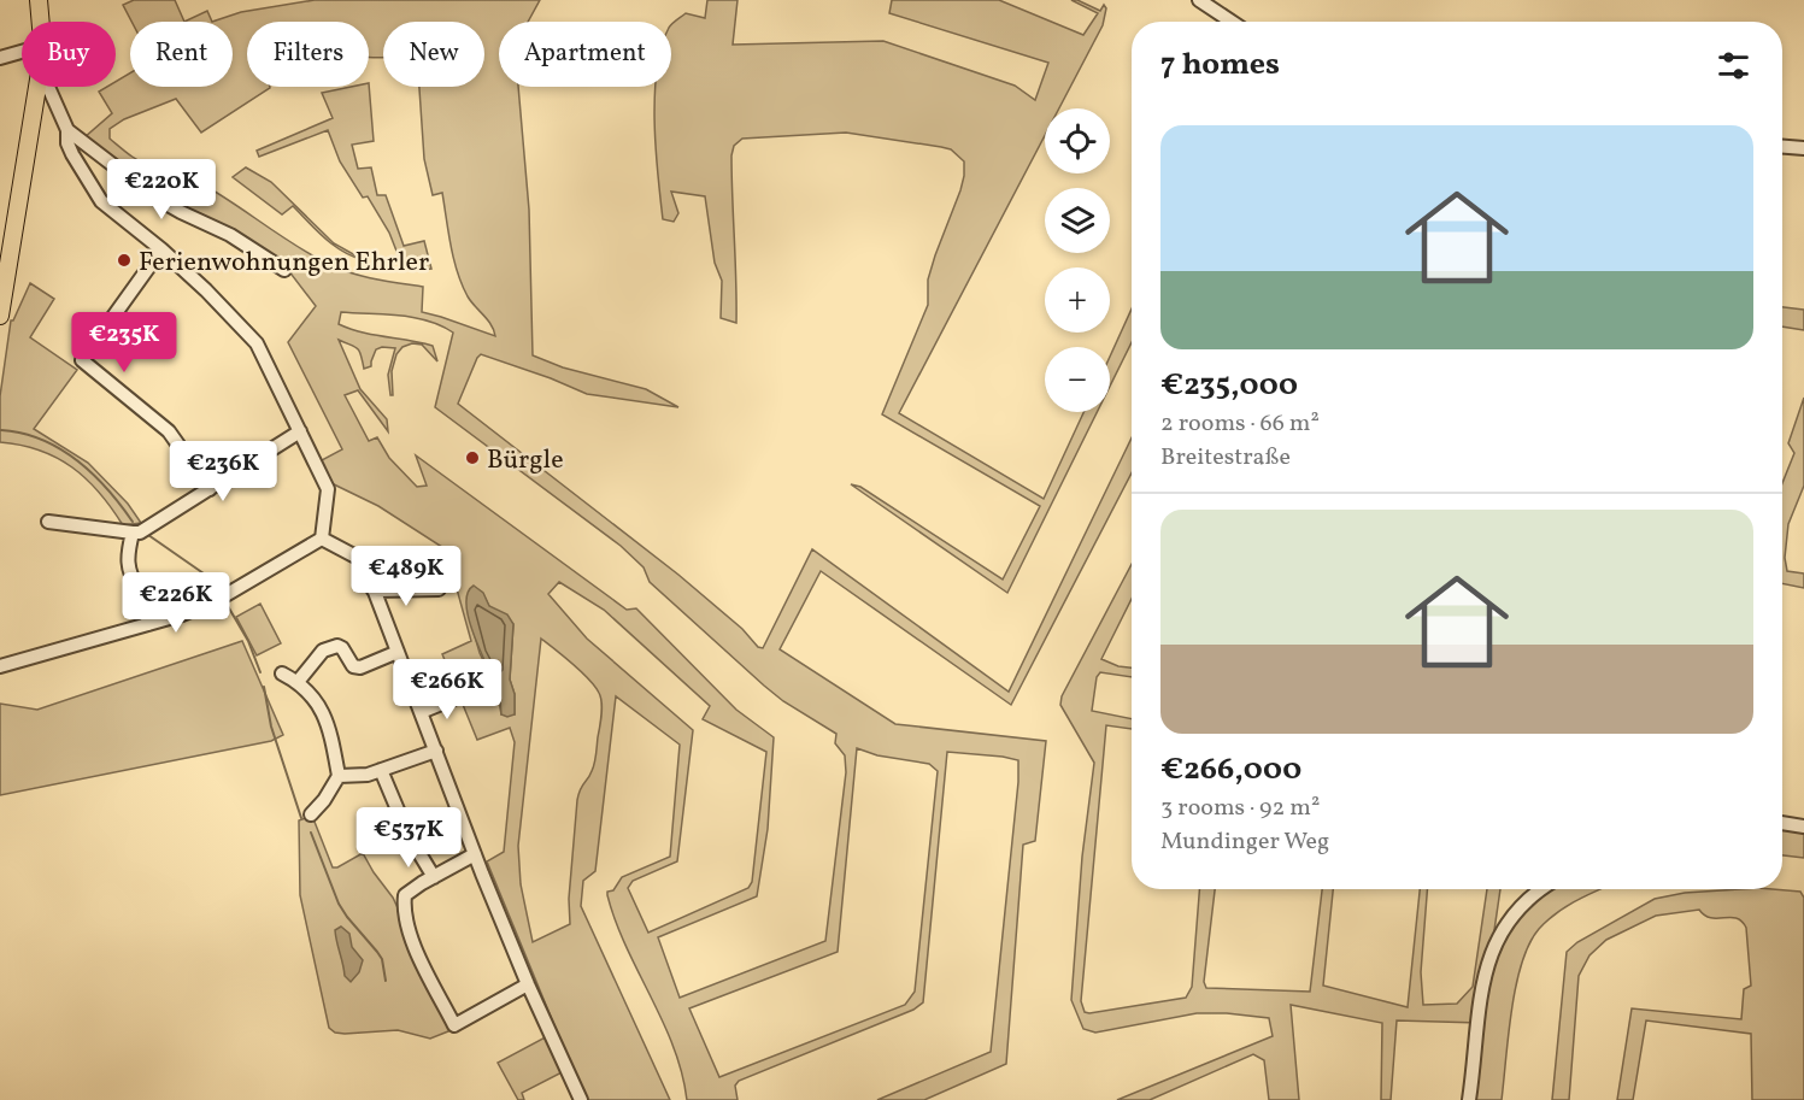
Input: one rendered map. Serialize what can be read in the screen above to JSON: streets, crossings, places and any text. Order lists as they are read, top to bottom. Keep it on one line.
{"places":["Ferienwohnungen Ehrler","Bürgle"],"page":{"chip":["Buy","Rent","Filters","New","Apartment"],"heading":"7 homes","map_buttons":["+","−"],"list":[{"name":"€235,000","note":"2 rooms · 66 m² · Breitestraße"},{"name":"€266,000","note":"3 rooms · 92 m² · Mundinger Weg"}],"price":["€220K","€235K","€236K","€489K","€226K","€266K","€537K"]}}
